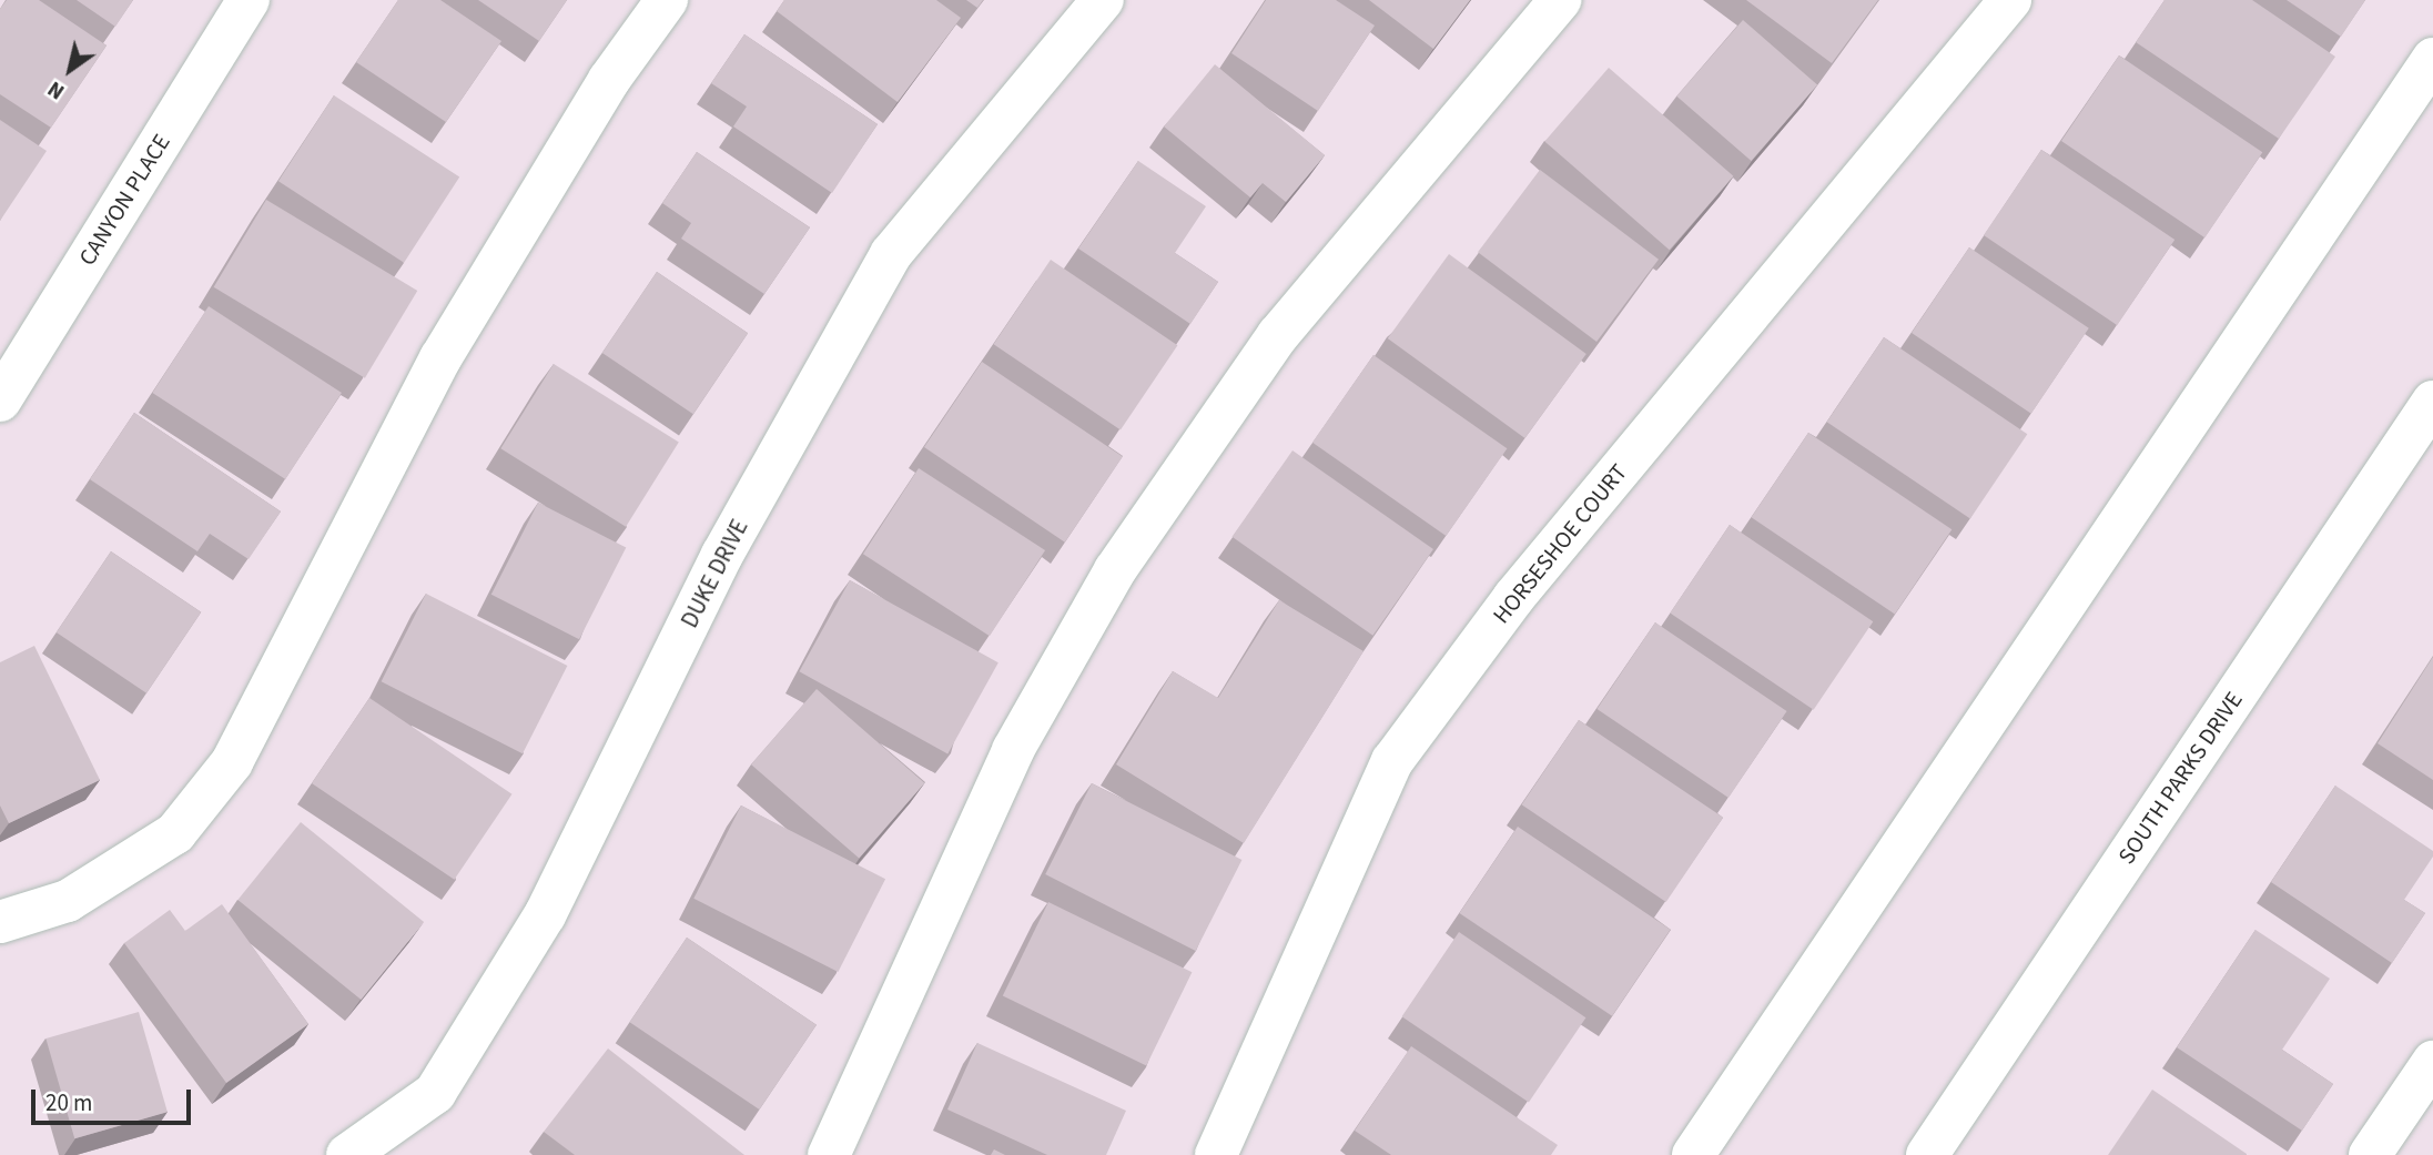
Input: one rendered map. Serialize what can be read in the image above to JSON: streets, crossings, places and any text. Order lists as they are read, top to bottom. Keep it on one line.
{"streets":{"street":["CANYON PLACE","HORSESHOE COURT","DUKE DRIVE","SOUTH PARKS DRIVE"]},"scale_bar":"20 m","north":"bottom left"}
